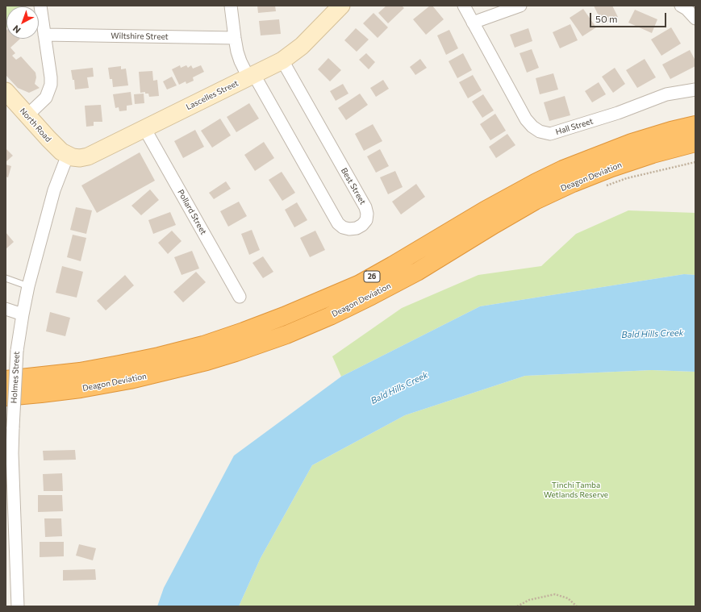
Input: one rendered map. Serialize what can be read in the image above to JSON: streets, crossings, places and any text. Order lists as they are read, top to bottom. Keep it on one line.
{"streets":{"highway":["Deagon Deviation","26"],"street":["Wiltshire Street","Lascelles Street","North Road","Hall Street","Best Street","Pollard Street","Holmes Street"]},"crossings":[["Lascelles Street","North Road"],["Lascelles Street","Best Street"],["Lascelles Street","Pollard Street"],["Lascelles Street","Holmes Street"],["North Road","Holmes Street"]],"water":["Bald Hills Creek"],"parks":["Tinchi Tamba Wetlands Reserve"],"scale_bar":"50 m","north":"bottom left"}
